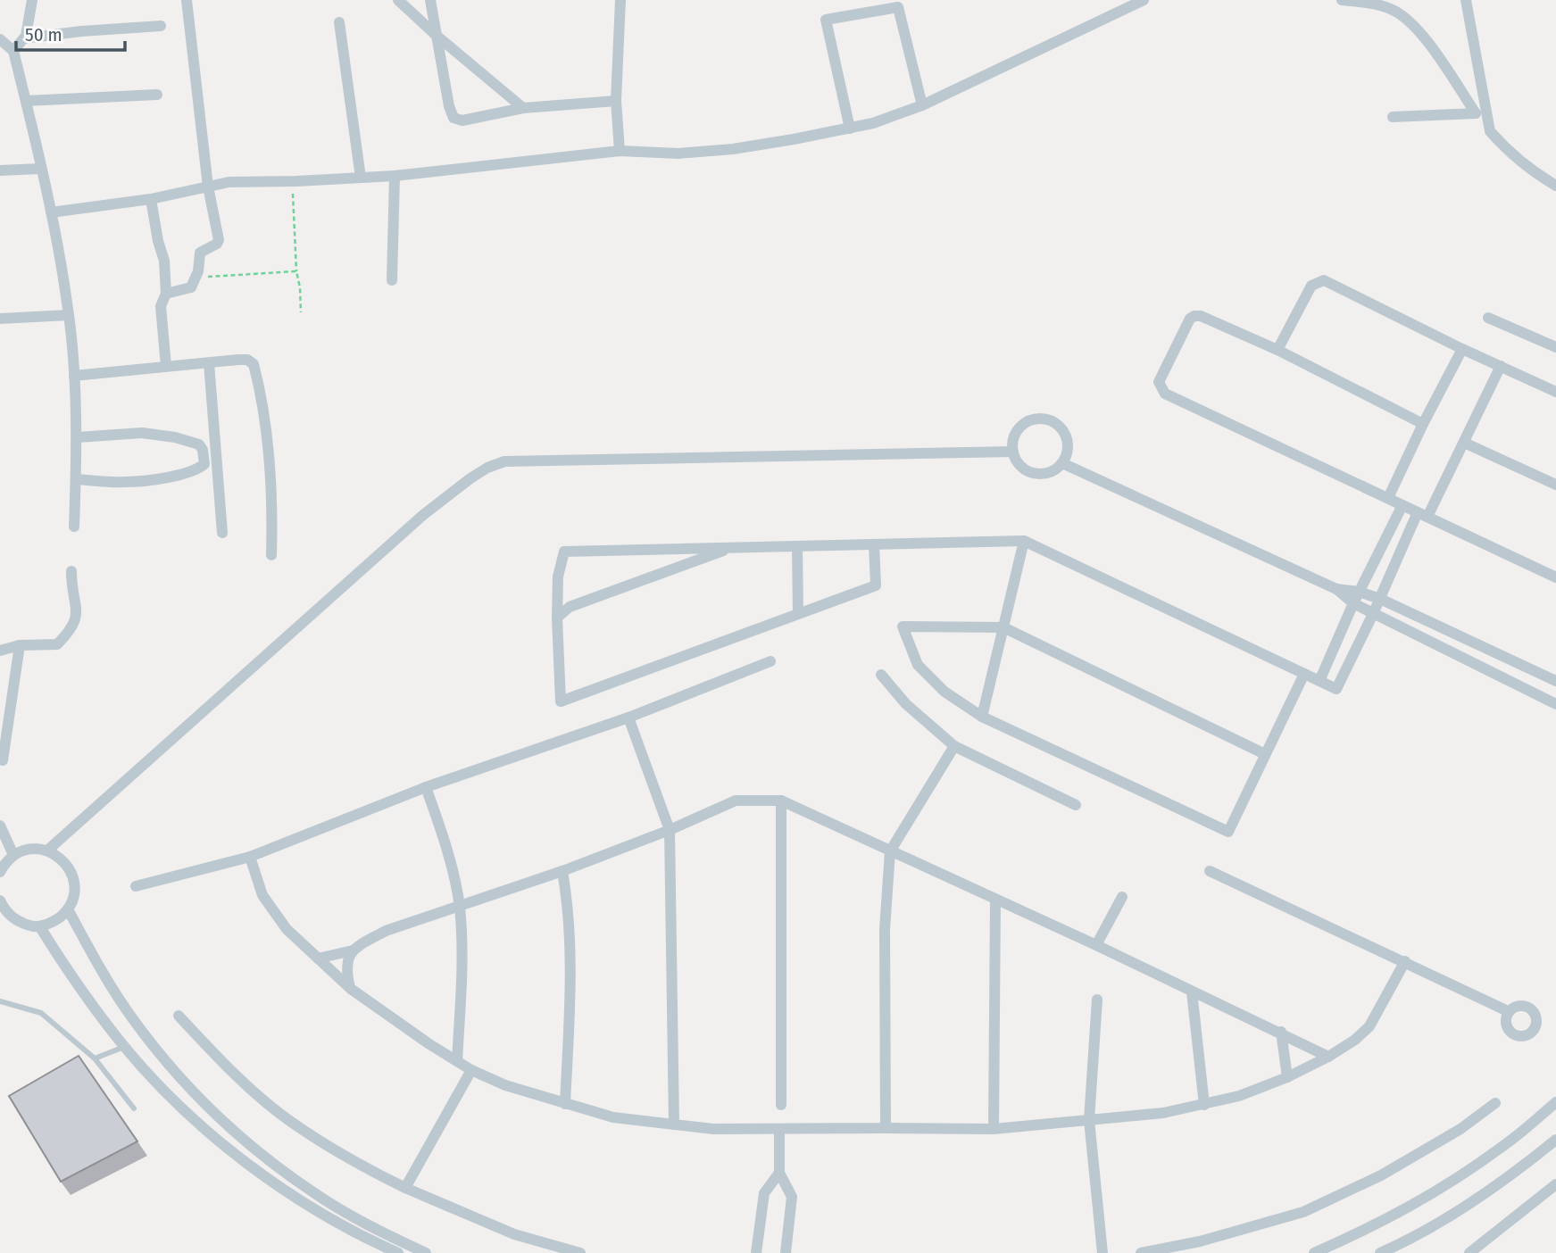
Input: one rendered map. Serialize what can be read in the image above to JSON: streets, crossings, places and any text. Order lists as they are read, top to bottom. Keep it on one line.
{"scale_bar":"50 m"}
